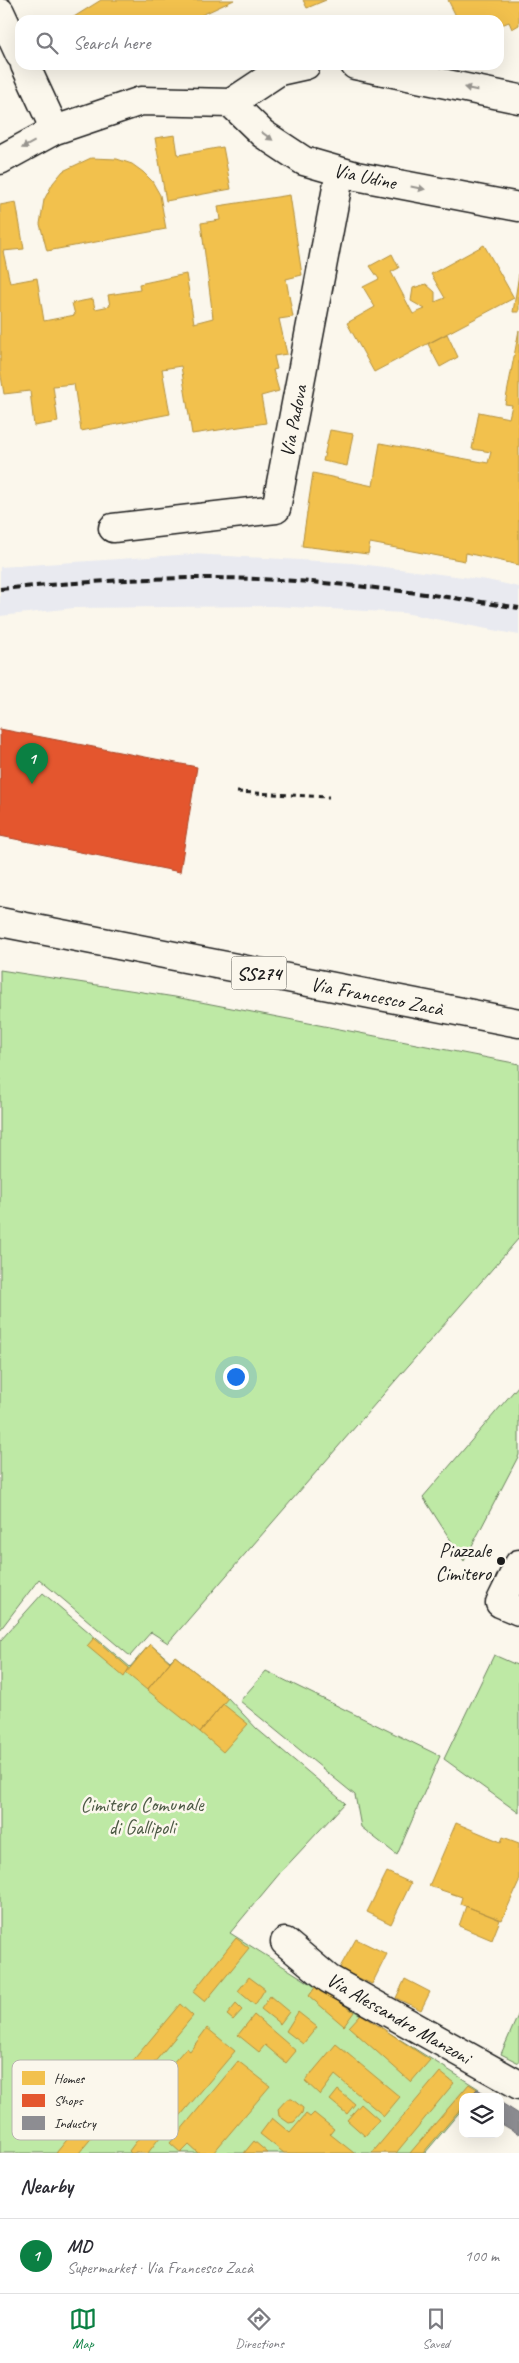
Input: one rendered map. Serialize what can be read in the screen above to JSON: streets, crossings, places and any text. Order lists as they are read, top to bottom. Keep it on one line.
{"streets":{"street":["Via Udine","Via Padova","SS274","Via Francesco Zacà","Via Alessandro Manzoni"]},"crossings":[["Via Udine","Via Padova"]],"parks":["Cimitero Comunale di Gallipoli"],"places":["Piazzale Cimitero"],"legend":["Homes","Shops","Industry"],"page":{"search":"Search here","pins":"1","heading":"Nearby","list":[{"mark":"1","name":"MD","note":"Supermarket · Via Francesco Zacà","value":"100 m"}],"nav":["Map","Directions","Saved"]}}
